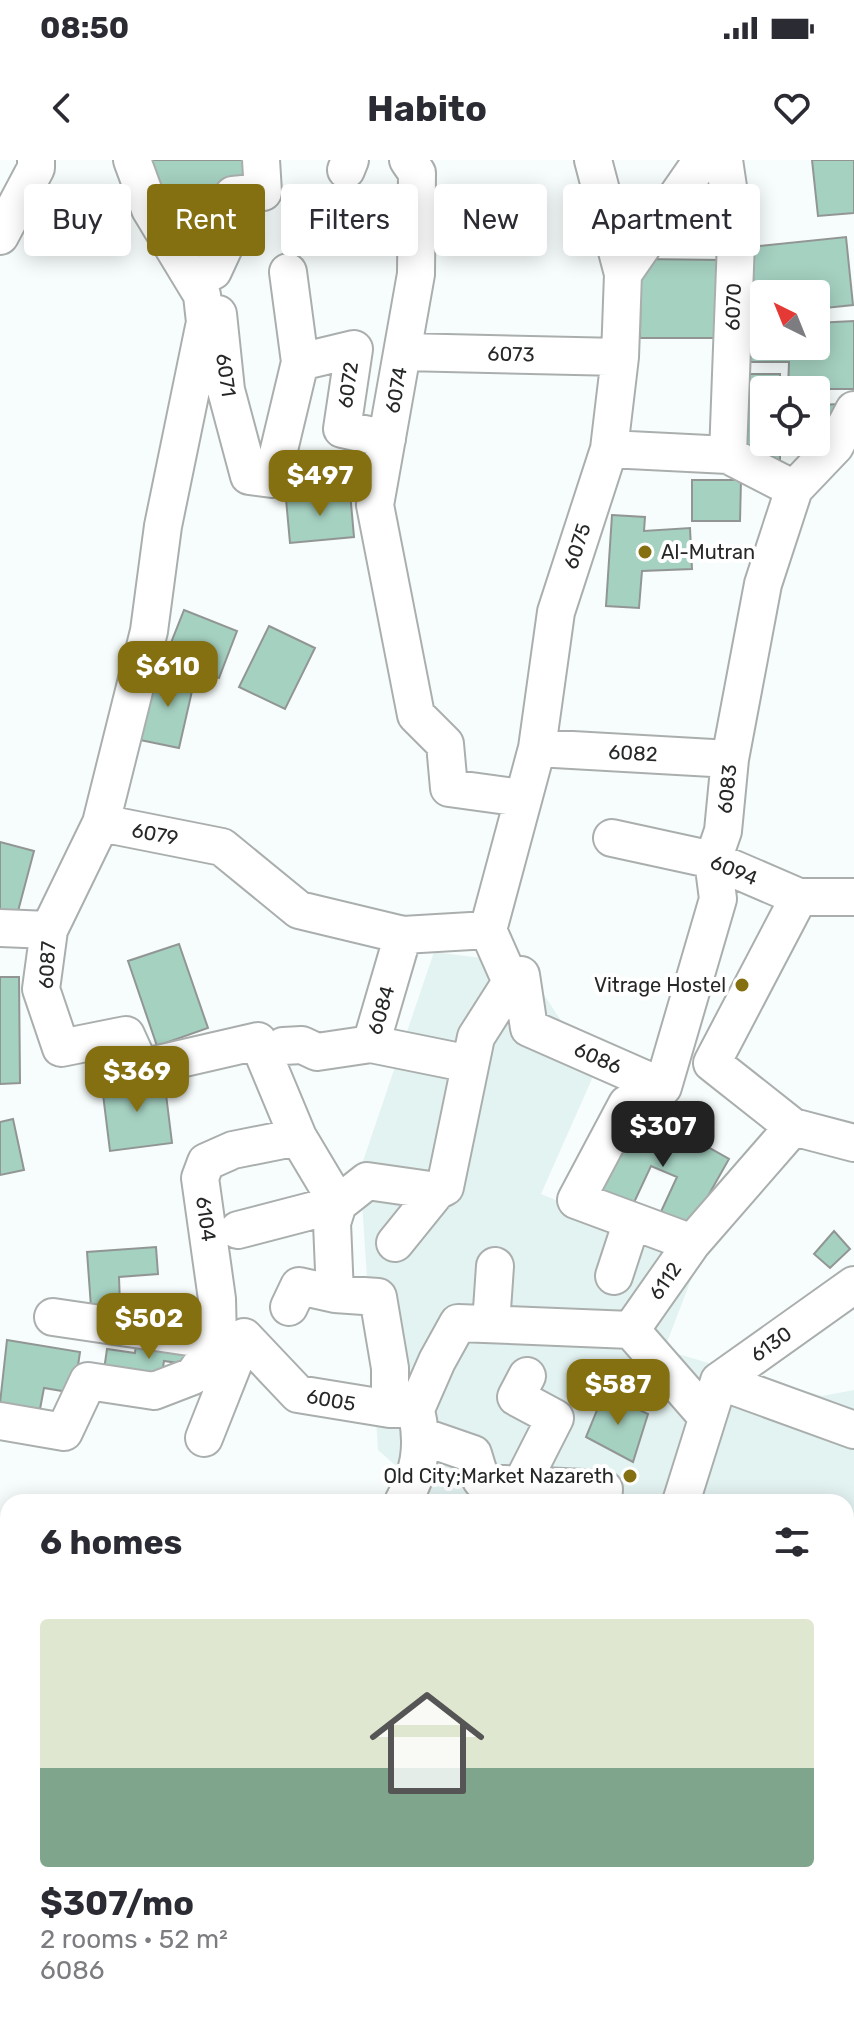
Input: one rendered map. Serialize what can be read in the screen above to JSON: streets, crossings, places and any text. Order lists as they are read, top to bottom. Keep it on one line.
{"streets":{"street":["6070","6073","6071","6072","6074","6075","6082","6083","6079","6094","6087","6084","6086","6104","6112","6130","6005"]},"crossings":[["6073","6074"],["6073","6075"],["6071","6072"],["6072","6074"],["6074","6075"],["6075","6082"],["6075","6079"],["6075","6086"],["6082","6083"],["6083","6094"],["6083","6086"],["6079","6087"],["6079","6084"],["6079","6086"],["6087","6104"],["6086","6112"],["6104","6005"]],"places":["Al-Mutran","Vitrage Hostel","Old City;Market Nazareth"],"north":"top left","page":{"status":"08:50","header":"Habito","chip":["Buy","Rent","Filters","New","Apartment"],"price":["$497","$610","$369","$307","$502","$587"],"heading":"6 homes","list":[{"name":"$307/mo","note":"2 rooms · 52 m² · 6086"}]}}
